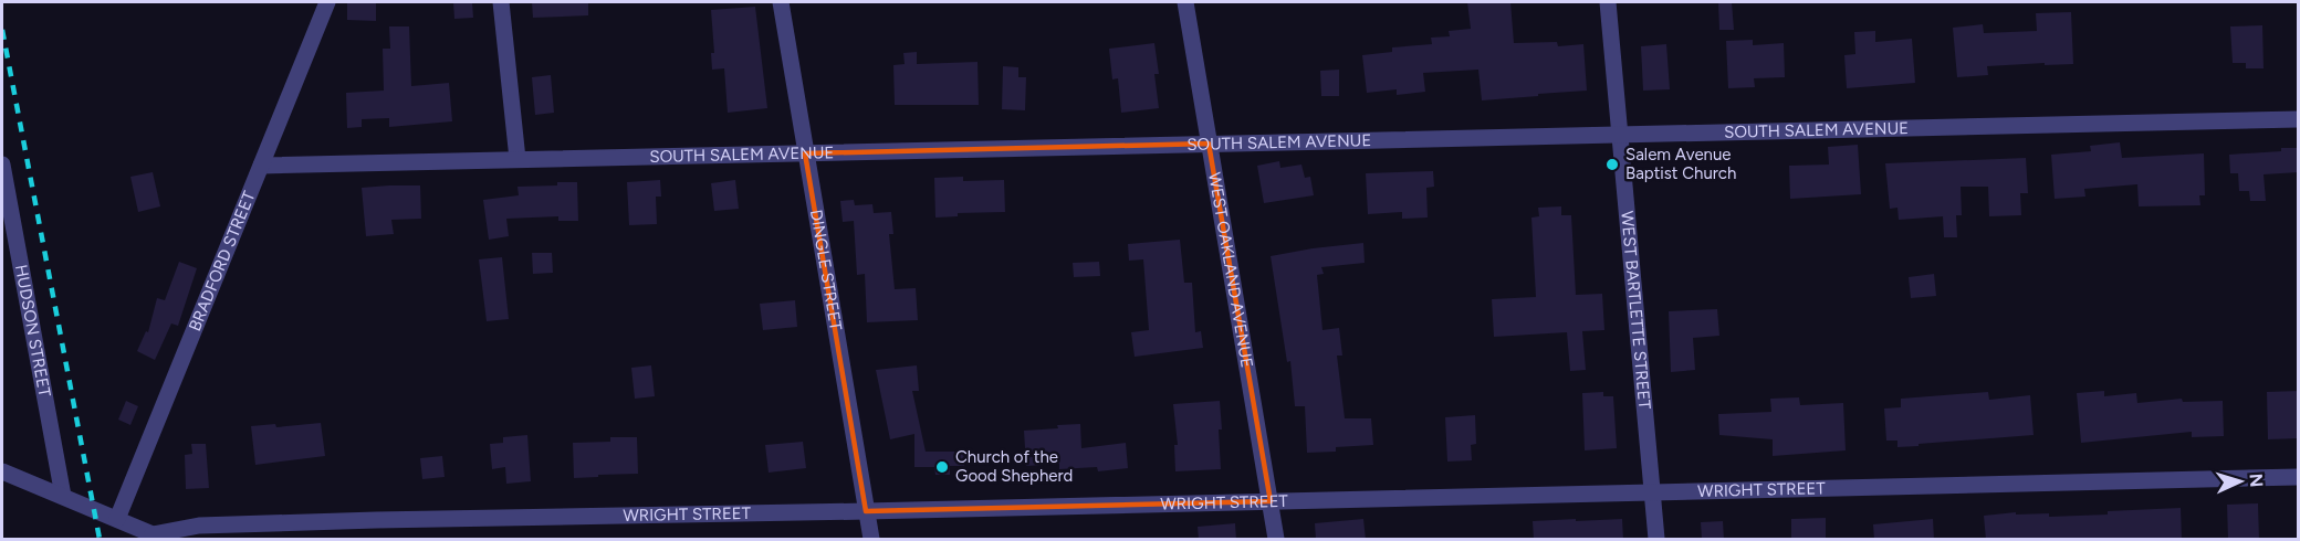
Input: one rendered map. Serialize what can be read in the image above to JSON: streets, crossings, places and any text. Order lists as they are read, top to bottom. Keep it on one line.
{"streets":{"street":["SOUTH SALEM AVENUE","BRADFORD STREET","DINGLE STREET","WEST OAKLAND AVENUE","WEST BARTLETTE STREET","HUDSON STREET","WRIGHT STREET"]},"crossings":[["SOUTH SALEM AVENUE","BRADFORD STREET"],["SOUTH SALEM AVENUE","DINGLE STREET"],["SOUTH SALEM AVENUE","WEST OAKLAND AVENUE"],["SOUTH SALEM AVENUE","WEST BARTLETTE STREET"],["DINGLE STREET","WRIGHT STREET"],["WEST OAKLAND AVENUE","WRIGHT STREET"],["WEST BARTLETTE STREET","WRIGHT STREET"]],"places":["Salem Avenue Baptist Church","Church of the Good Shepherd"],"north":"right"}
